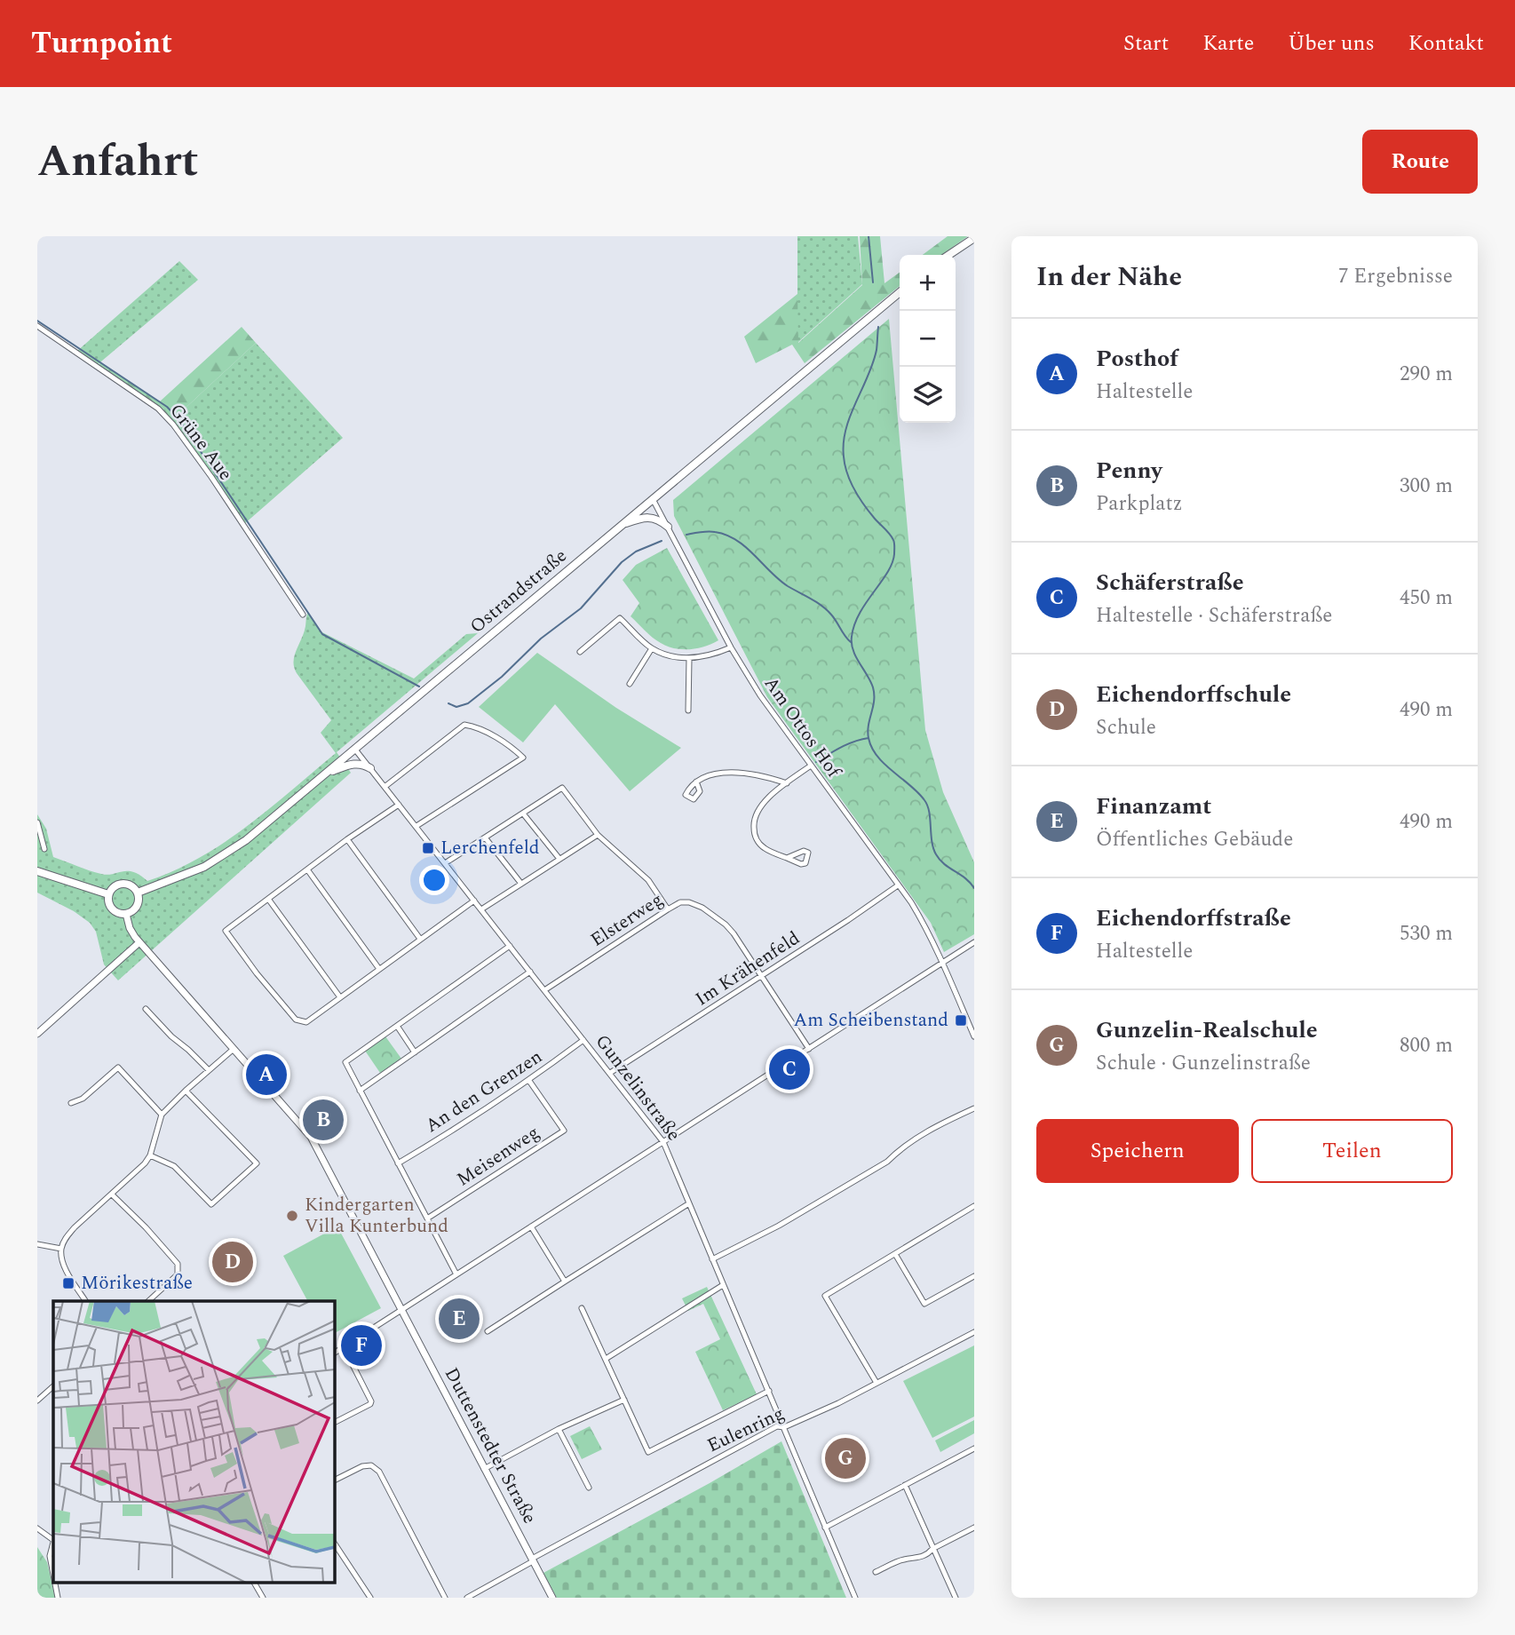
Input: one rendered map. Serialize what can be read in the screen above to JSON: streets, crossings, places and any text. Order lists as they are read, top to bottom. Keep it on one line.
{"streets":{"main road":["Ostrandstraße"],"street":["Grüne Aue","Am Ottos Hof","Elsterweg","Im Krähenfeld","Gunzelinstraße","An den Grenzen","Meisenweg","Eulenring","Duttenstedter Straße"]},"crossings":[["Ostrandstraße","Am Ottos Hof"],["Ostrandstraße","Gunzelinstraße"],["Ostrandstraße","Duttenstedter Straße"],["Am Ottos Hof","Im Krähenfeld"],["Elsterweg","Im Krähenfeld"],["Elsterweg","Gunzelinstraße"],["Im Krähenfeld","Gunzelinstraße"],["Gunzelinstraße","An den Grenzen"],["Gunzelinstraße","Eulenring"],["An den Grenzen","Meisenweg"],["Eulenring","Duttenstedter Straße"]],"places":{"transit":["Lerchenfeld","Am Scheibenstand","Mörikestraße"],"other":["Kindergarten Villa Kunterbund"]},"page":{"header":"Turnpoint","nav":["Start","Karte","Über uns","Kontakt"],"title":"Anfahrt","buttons":["Route",["Speichern","Teilen"]],"heading":["In der Nähe","7 Ergebnisse"],"map_buttons":["+","−"],"list":[{"mark":"A","name":"Posthof","note":"Haltestelle","value":"290 m"},{"mark":"B","name":"Penny","note":"Parkplatz","value":"300 m"},{"mark":"C","name":"Schäferstraße","note":"Haltestelle · Schäferstraße","value":"450 m"},{"mark":"D","name":"Eichendorffschule","note":"Schule","value":"490 m"},{"mark":"E","name":"Finanzamt","note":"Öffentliches Gebäude","value":"490 m"},{"mark":"F","name":"Eichendorffstraße","note":"Haltestelle","value":"530 m"},{"mark":"G","name":"Gunzelin-Realschule","note":"Schule · Gunzelinstraße","value":"800 m"}],"pins":["C","A","B","D","E","F","G"]}}
